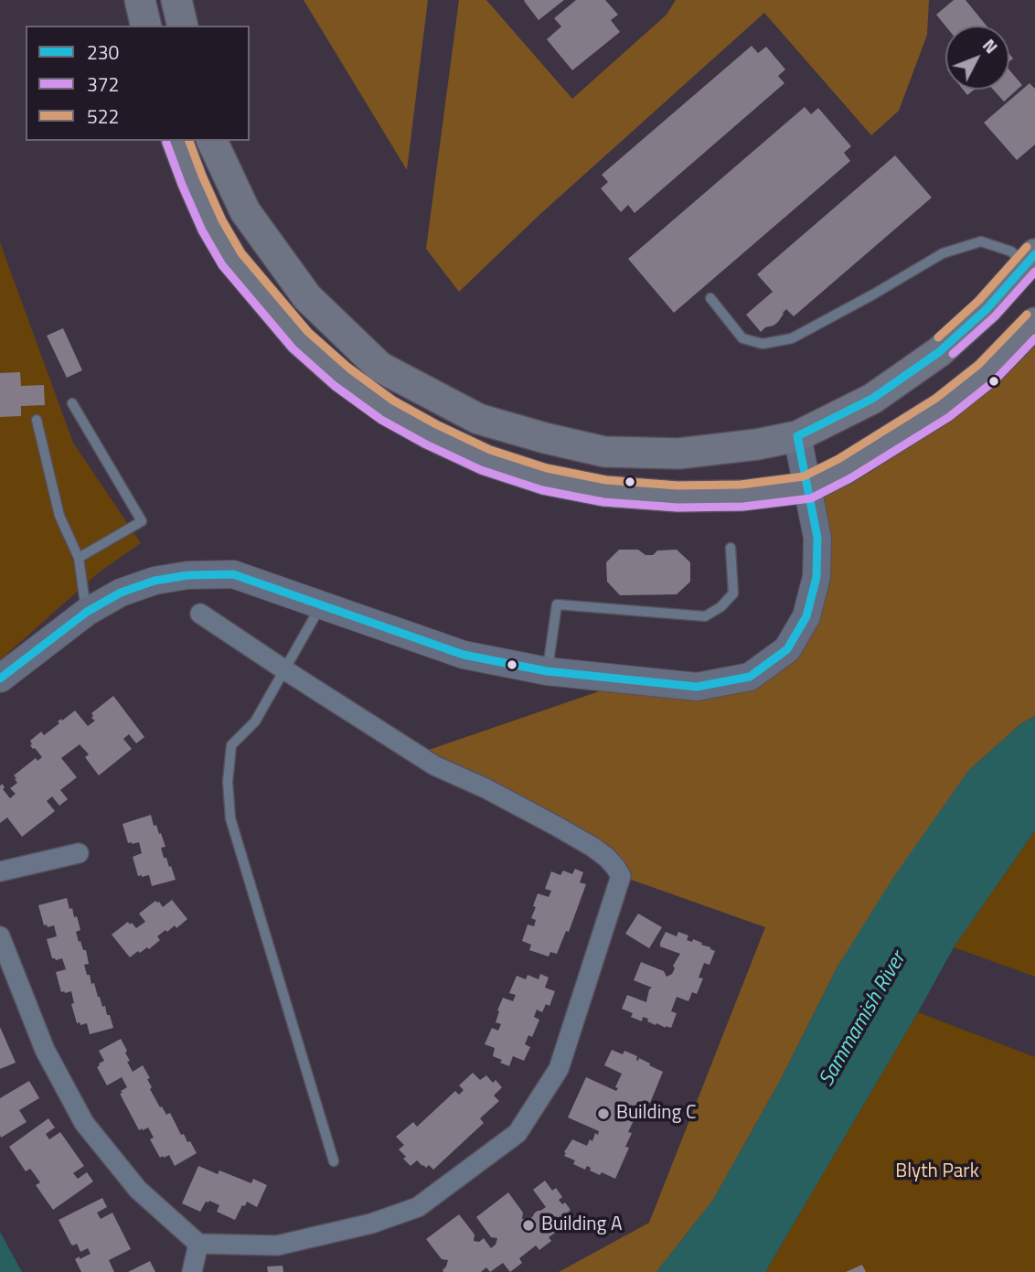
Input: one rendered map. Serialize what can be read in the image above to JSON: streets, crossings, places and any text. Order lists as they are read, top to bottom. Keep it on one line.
{"water":["Sammamish River"],"parks":["Blyth Park"],"places":["Building C","Building A"],"lines":["transit line 522","transit line 372","transit line 230"],"legend":["230","372","522"],"north":"top right"}
